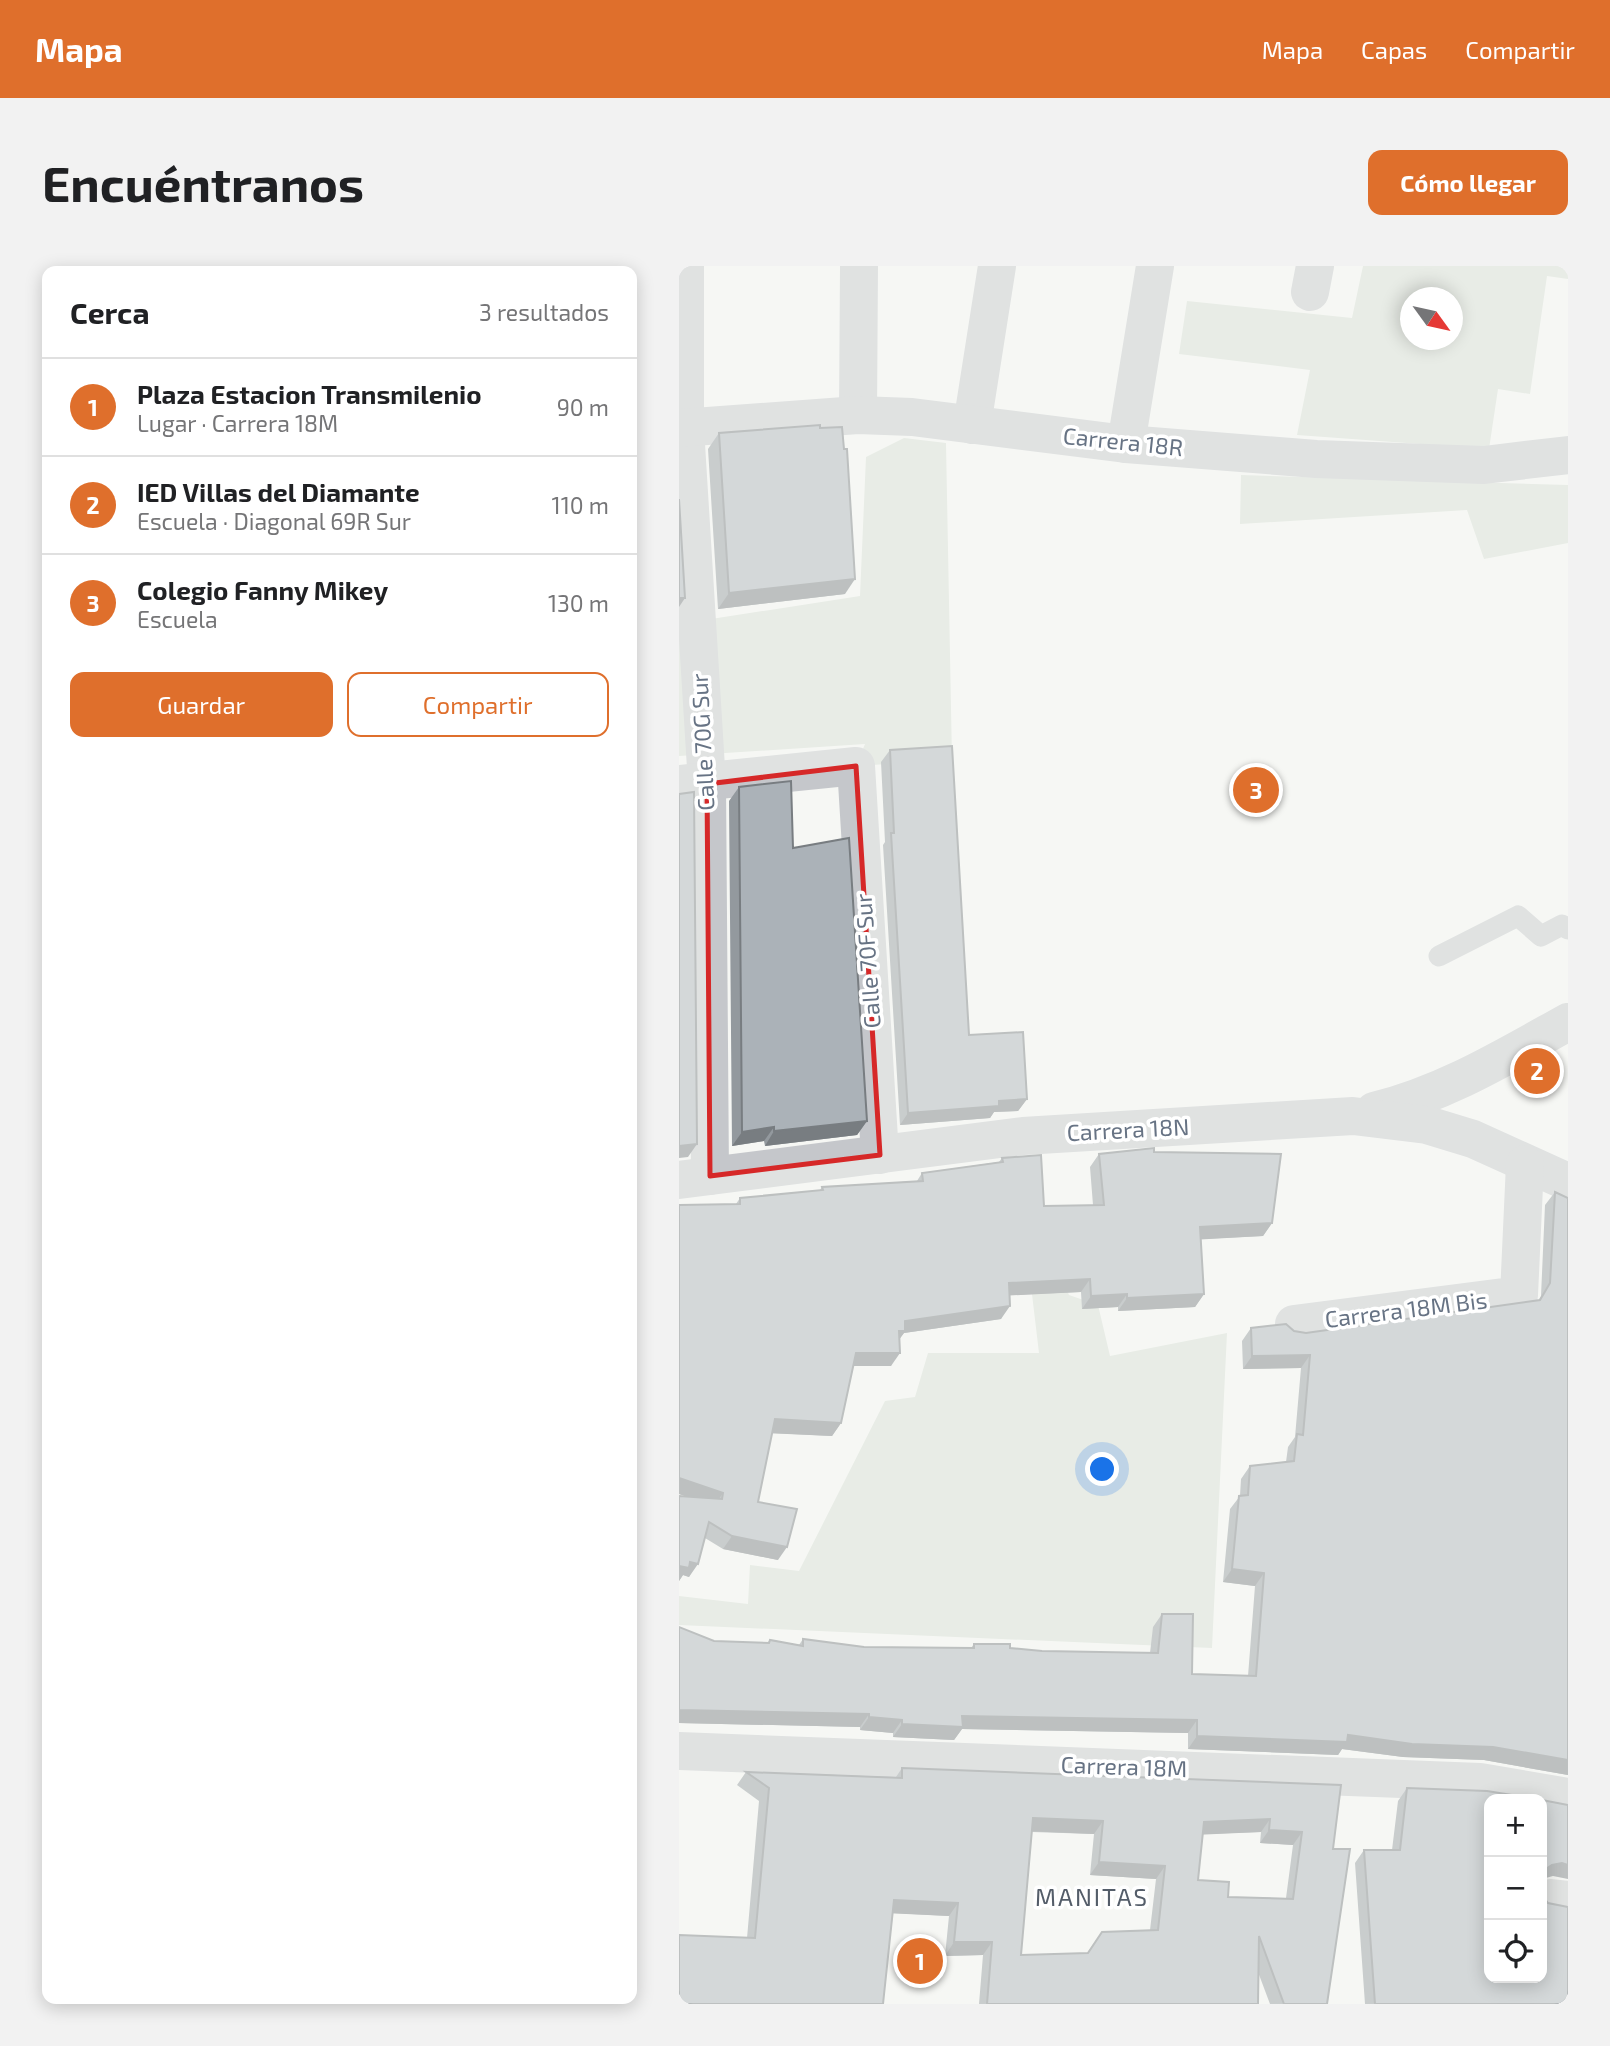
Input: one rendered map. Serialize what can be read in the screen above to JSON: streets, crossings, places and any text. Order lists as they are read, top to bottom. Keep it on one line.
{"streets":{"street":["Carrera 18R","Calle 70G Sur","Calle 70F Sur","Carrera 18N","Carrera 18M Bis","Carrera 18M"]},"crossings":[["Carrera 18R","Calle 70G Sur"],["Calle 70G Sur","Calle 70F Sur"],["Calle 70G Sur","Carrera 18N"],["Calle 70F Sur","Carrera 18N"],["Carrera 18N","Carrera 18M Bis"]],"districts":["MANITAS"],"north":"bottom right","page":{"header":"Mapa","nav":["Mapa","Capas","Compartir"],"buttons":["Cómo llegar",["Guardar","Compartir"]],"title":"Encuéntranos","heading":["Cerca","3 resultados"],"list":[{"mark":"1","name":"Plaza Estacion Transmilenio","note":"Lugar · Carrera 18M","value":"90 m"},{"mark":"2","name":"IED Villas del Diamante","note":"Escuela · Diagonal 69R Sur","value":"110 m"},{"mark":"3","name":"Colegio Fanny Mikey","note":"Escuela","value":"130 m"}],"pins":["3","2","1"],"map_buttons":["+","−"]}}
